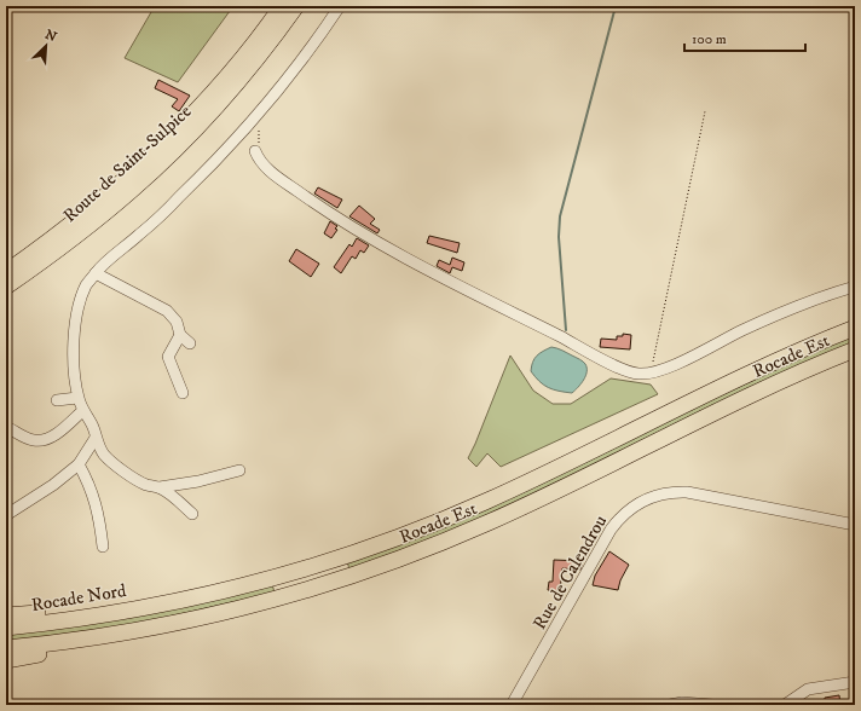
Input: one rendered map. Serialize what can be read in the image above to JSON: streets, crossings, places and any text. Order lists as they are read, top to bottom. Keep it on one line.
{"streets":{"highway":["Route de Saint-Sulpice","Rocade Est","Rocade Nord"],"street":["Rue de Calendrou"]},"crossings":[["Rocade Est","Rocade Nord"]],"scale_bar":"100 m","north":"top right"}
